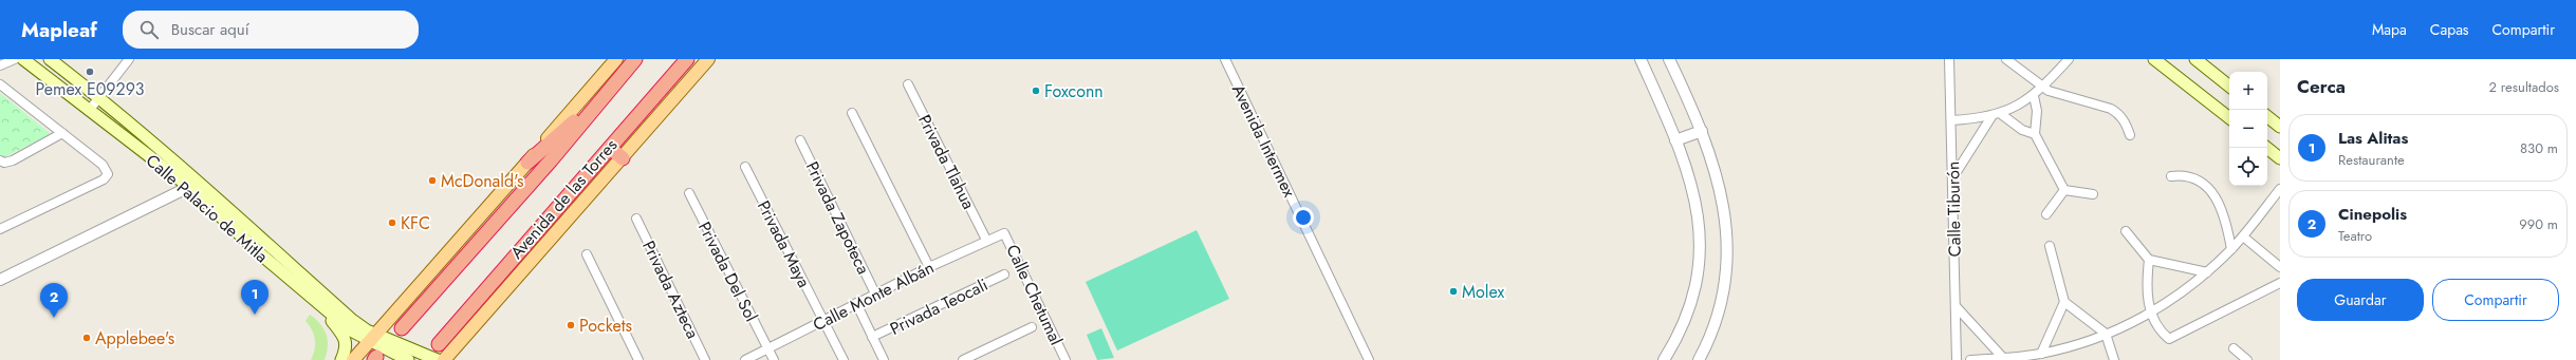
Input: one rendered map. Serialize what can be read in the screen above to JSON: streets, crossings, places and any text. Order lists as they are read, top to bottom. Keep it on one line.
{"streets":{"highway":["Avenida de las Torres"],"main road":["Calle Palacio de Mitla"],"street":["Avenida Intermex","Privada Tlahua","Calle Tiburón","Privada Zapoteca","Privada Maya","Privada Del Sol","Privada Azteca","Calle Chetumal","Calle Monte Albán","Privada Teocali"]},"crossings":[["Privada Tlahua","Calle Monte Albán"],["Privada Zapoteca","Calle Monte Albán"],["Privada Maya","Calle Monte Albán"],["Privada Del Sol","Calle Monte Albán"],["Calle Chetumal","Calle Monte Albán"]],"places":["Pemex E09293","Foxconn","McDonald's","KFC","Molex","Pockets","Applebee's"],"page":{"header":"Mapleaf","search":"Buscar aquí","nav":["Mapa","Capas","Compartir"],"heading":["Cerca","2 resultados"],"map_buttons":["+","−"],"list":[{"mark":"1","name":"Las Alitas","note":"Restaurante","value":"830 m"},{"mark":"2","name":"Cinepolis","note":"Teatro","value":"990 m"}],"buttons":["Guardar","Compartir"],"pins":["1","2"]}}
